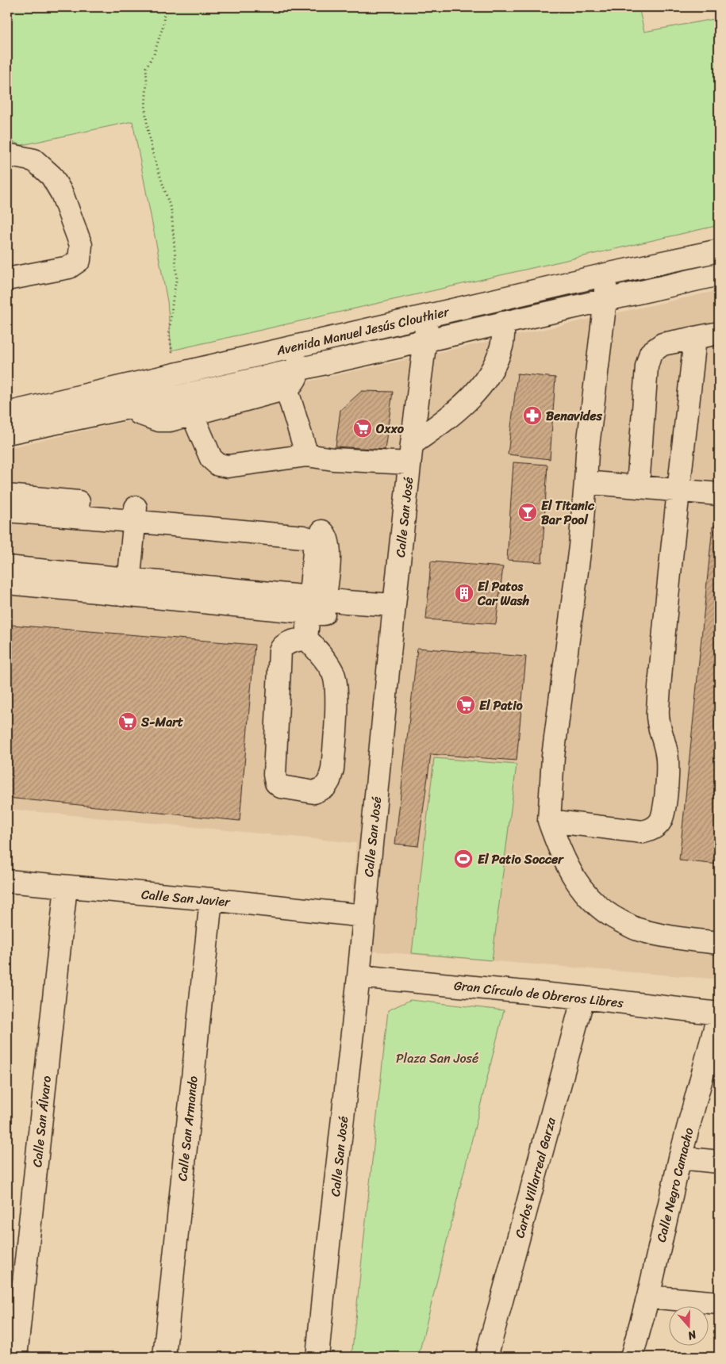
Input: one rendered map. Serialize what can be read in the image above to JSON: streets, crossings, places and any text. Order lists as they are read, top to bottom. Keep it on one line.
{"streets":{"street":["Avenida Manuel Jesús Clouthier","Calle San José","Calle San Javier","Gran Círculo de Obreros Libres","Calle San Álvaro","Calle San Armando","Carlos Villarreal Garza","Calle Negro Camacho"]},"crossings":[["Avenida Manuel Jesús Clouthier","Calle San José"],["Calle San José","Calle San Javier"],["Calle San José","Gran Círculo de Obreros Libres"],["Calle San Javier","Calle San Álvaro"],["Calle San Javier","Calle San Armando"],["Gran Círculo de Obreros Libres","Carlos Villarreal Garza"],["Gran Círculo de Obreros Libres","Calle Negro Camacho"]],"parks":["Plaza San José"],"places":{"pharmacy":["Benavides"],"supermarket":["Oxxo","El Patio","S-Mart"],"bar":["El Titanic Bar Pool"],"building":["El Patos Car Wash"],"sports":["El Patio Soccer"]},"north":"bottom"}
